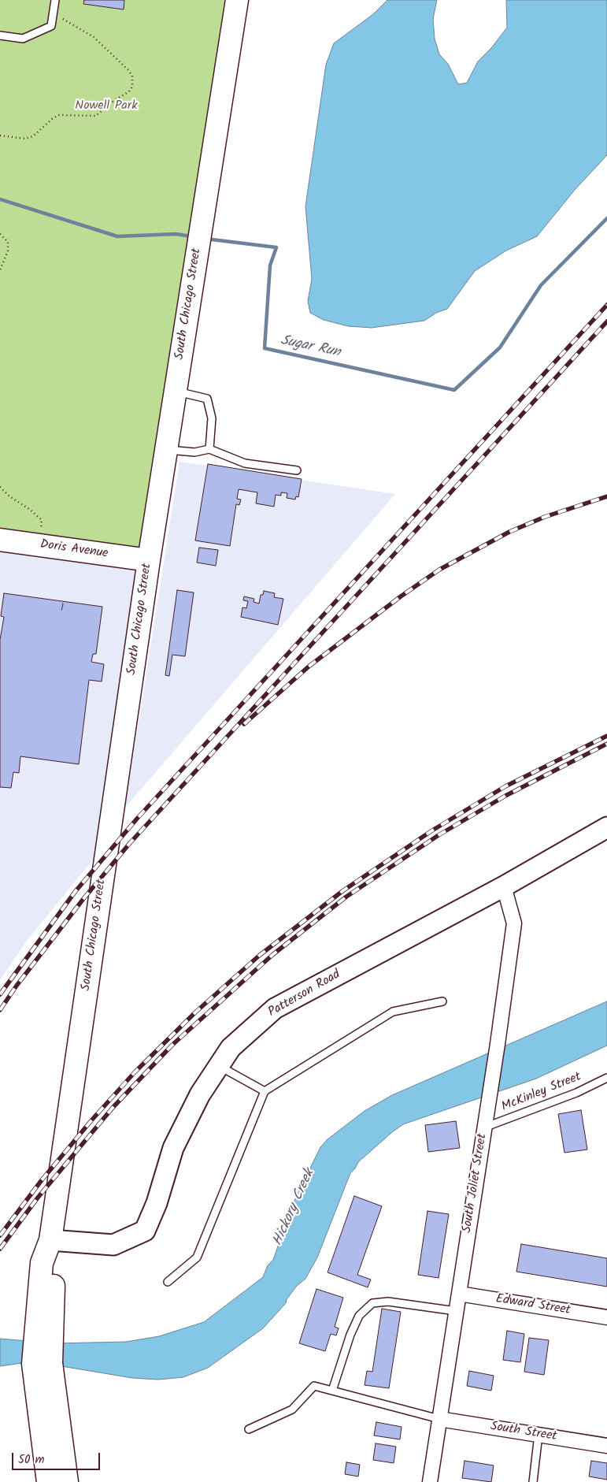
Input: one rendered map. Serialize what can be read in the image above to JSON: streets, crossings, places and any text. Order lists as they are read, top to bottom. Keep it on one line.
{"streets":{"main road":["South Chicago Street","Doris Avenue"],"street":["Patterson Road","South Joliet Street","Edward Street","South Street"],"lane":["McKinley Street"]},"crossings":[["South Chicago Street","Doris Avenue"],["South Chicago Street","Patterson Road"],["Patterson Road","South Joliet Street"],["McKinley Street","South Joliet Street"],["South Joliet Street","Edward Street"],["South Joliet Street","South Street"]],"water":["Sugar Run","Hickory Creek"],"parks":["Nowell Park"],"house_numbers":["1"],"scale_bar":"50 m"}
